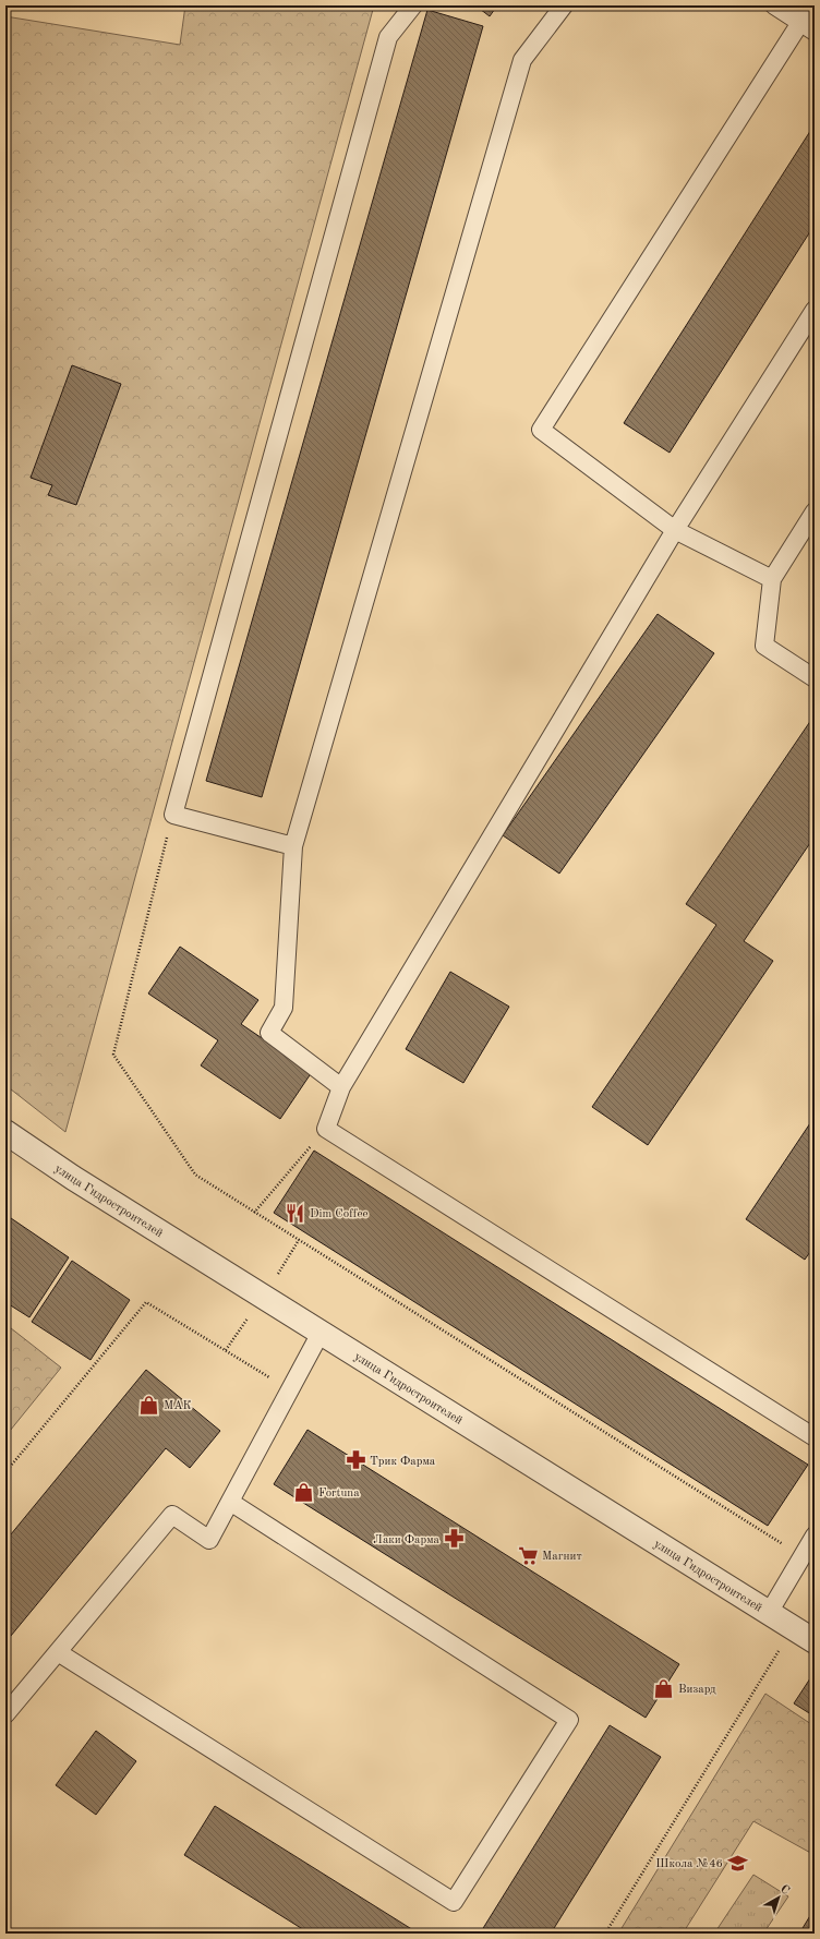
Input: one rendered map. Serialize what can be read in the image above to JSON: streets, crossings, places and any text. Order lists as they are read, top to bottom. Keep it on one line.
{"streets":{"street":["улица Гидростроителей"]},"places":{"restaurant":["Dim Coffee"],"shop":["МАК","Fortuna","Визард"],"pharmacy":["Трик Фарма","Лаки Фарма"],"supermarket":["Магнит"],"school or university":["Школа №46"]},"north":"top right"}
